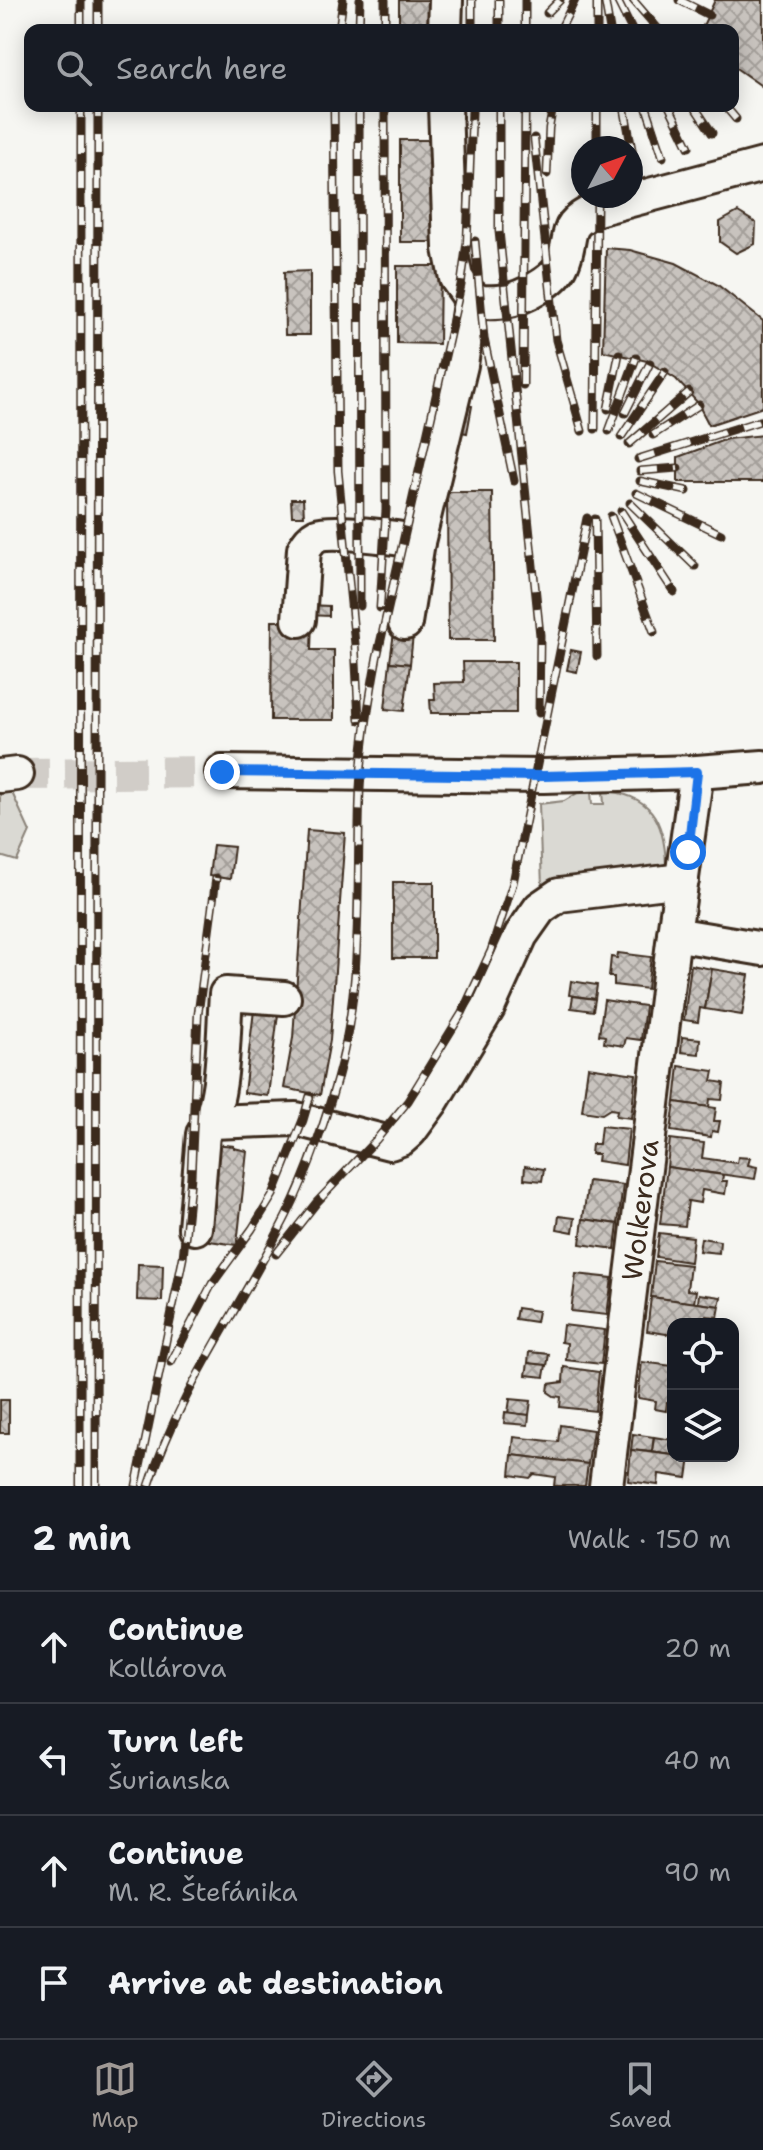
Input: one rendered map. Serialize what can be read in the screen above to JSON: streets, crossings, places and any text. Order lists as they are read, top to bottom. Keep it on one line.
{"streets":{"street":["Wolkerova"]},"north":"top right","page":{"search":"Search here","heading":["2 min","Walk · 150 m"],"list":[["Continue","Kollárova","20 m"],["Turn left","Šurianska","40 m"],["Continue","M. R. Štefánika","90 m"],"Arrive at destination"],"nav":["Map","Directions","Saved"]}}
